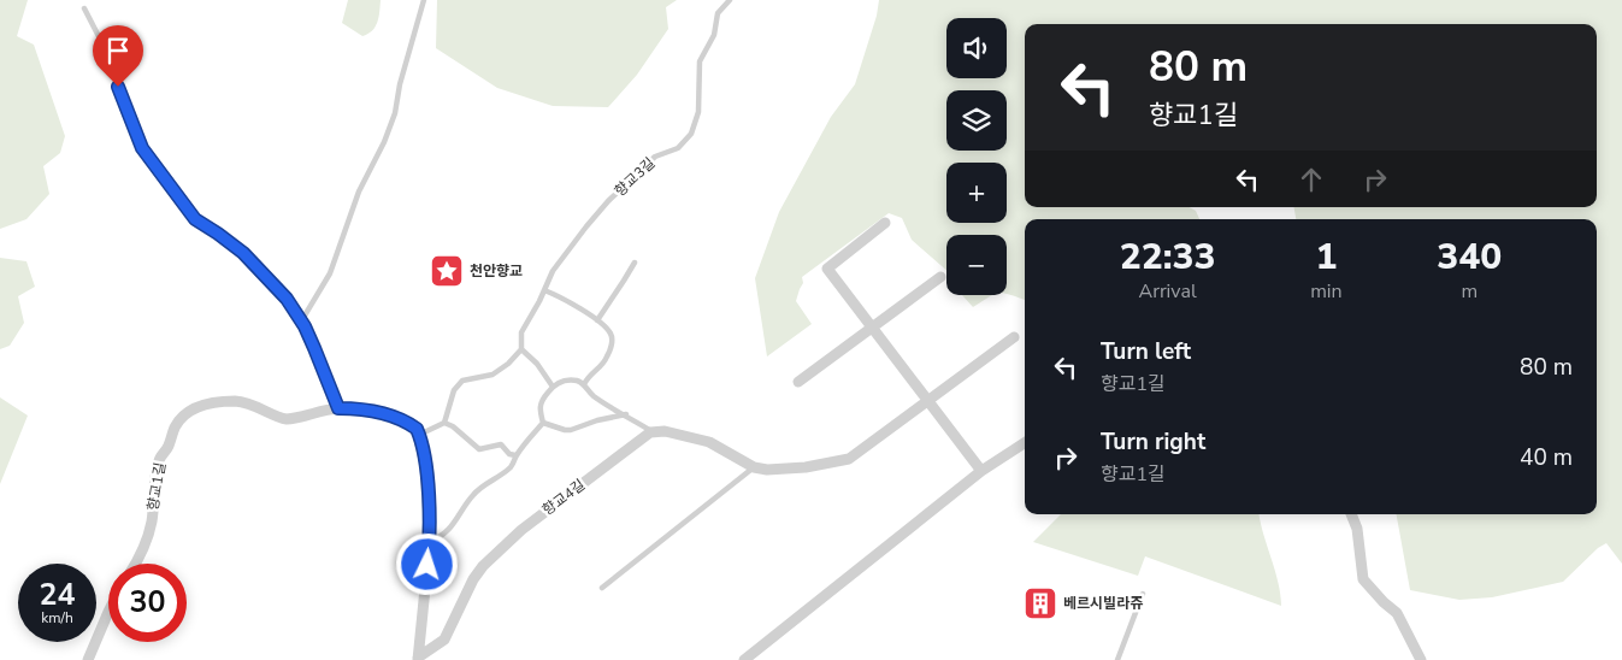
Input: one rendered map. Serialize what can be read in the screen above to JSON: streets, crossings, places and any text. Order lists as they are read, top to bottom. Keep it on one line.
{"streets":{"street":["향교1길","향교4길"],"lane":["향교3길"]},"places":{"place":["천안향교"],"building":["베르시빌라쥬"]},"page":{"map_buttons":["+","−"],"turn":["80 m","향교1길"],"eta":["22:33","Arrival","1","min","340","m"],"list":[{"name":"Turn left","note":"향교1길","value":"80 m"},{"name":"Turn right","note":"향교1길","value":"40 m"}],"speed":"24 km/h","limit":"30"}}
